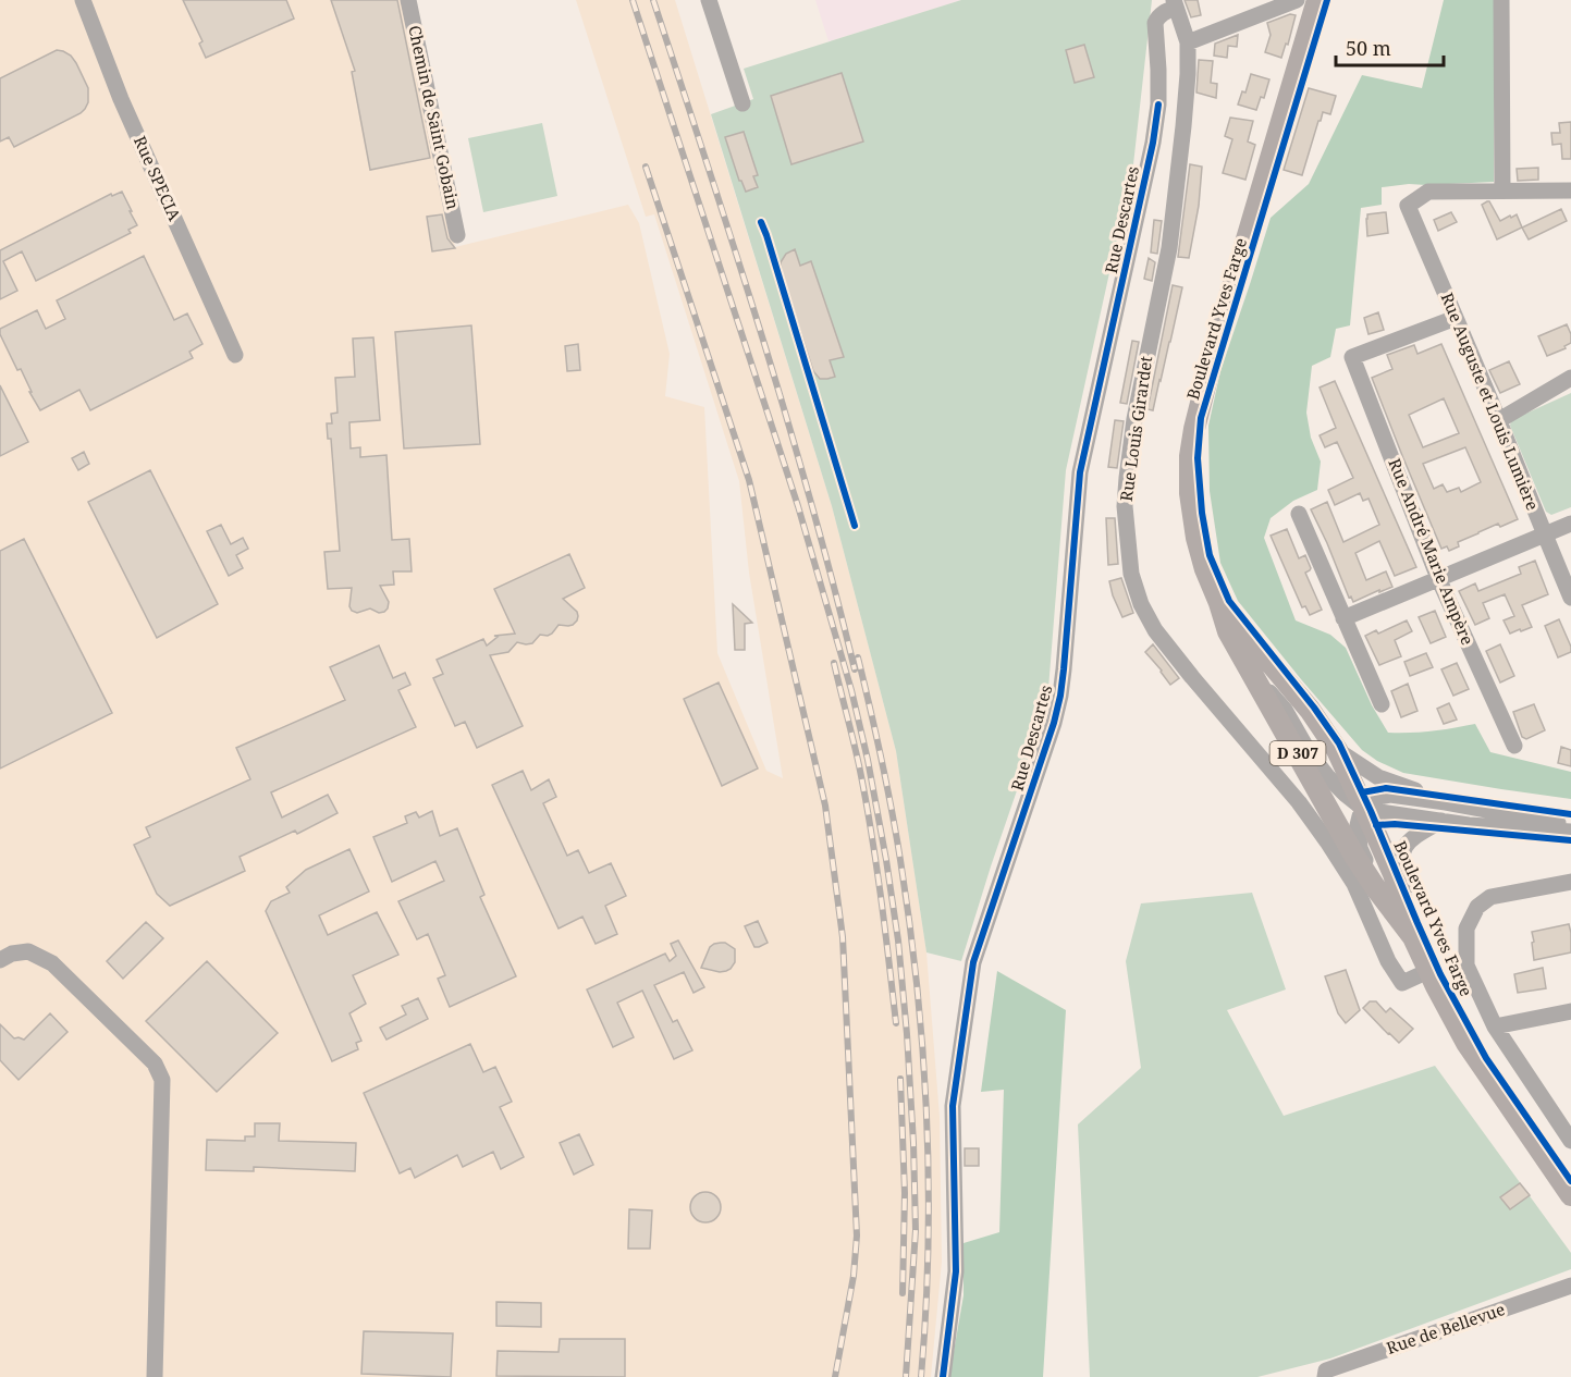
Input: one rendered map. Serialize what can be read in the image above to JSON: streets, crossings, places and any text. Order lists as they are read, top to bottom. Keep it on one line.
{"streets":{"main road":["Boulevard Yves Farge","D 307"],"street":["Chemin de Saint Gobain","Rue SPECIA","Rue Descartes","Rue Auguste et Louis Lumière","Rue Louis Girardet","Rue André Marie Ampère","Rue de Bellevue"]},"crossings":[["Rue Descartes","Rue Louis Girardet"],["Boulevard Yves Farge","Rue Louis Girardet"],["Rue Auguste et Louis Lumière","Rue André Marie Ampère"]],"scale_bar":"50 m"}
